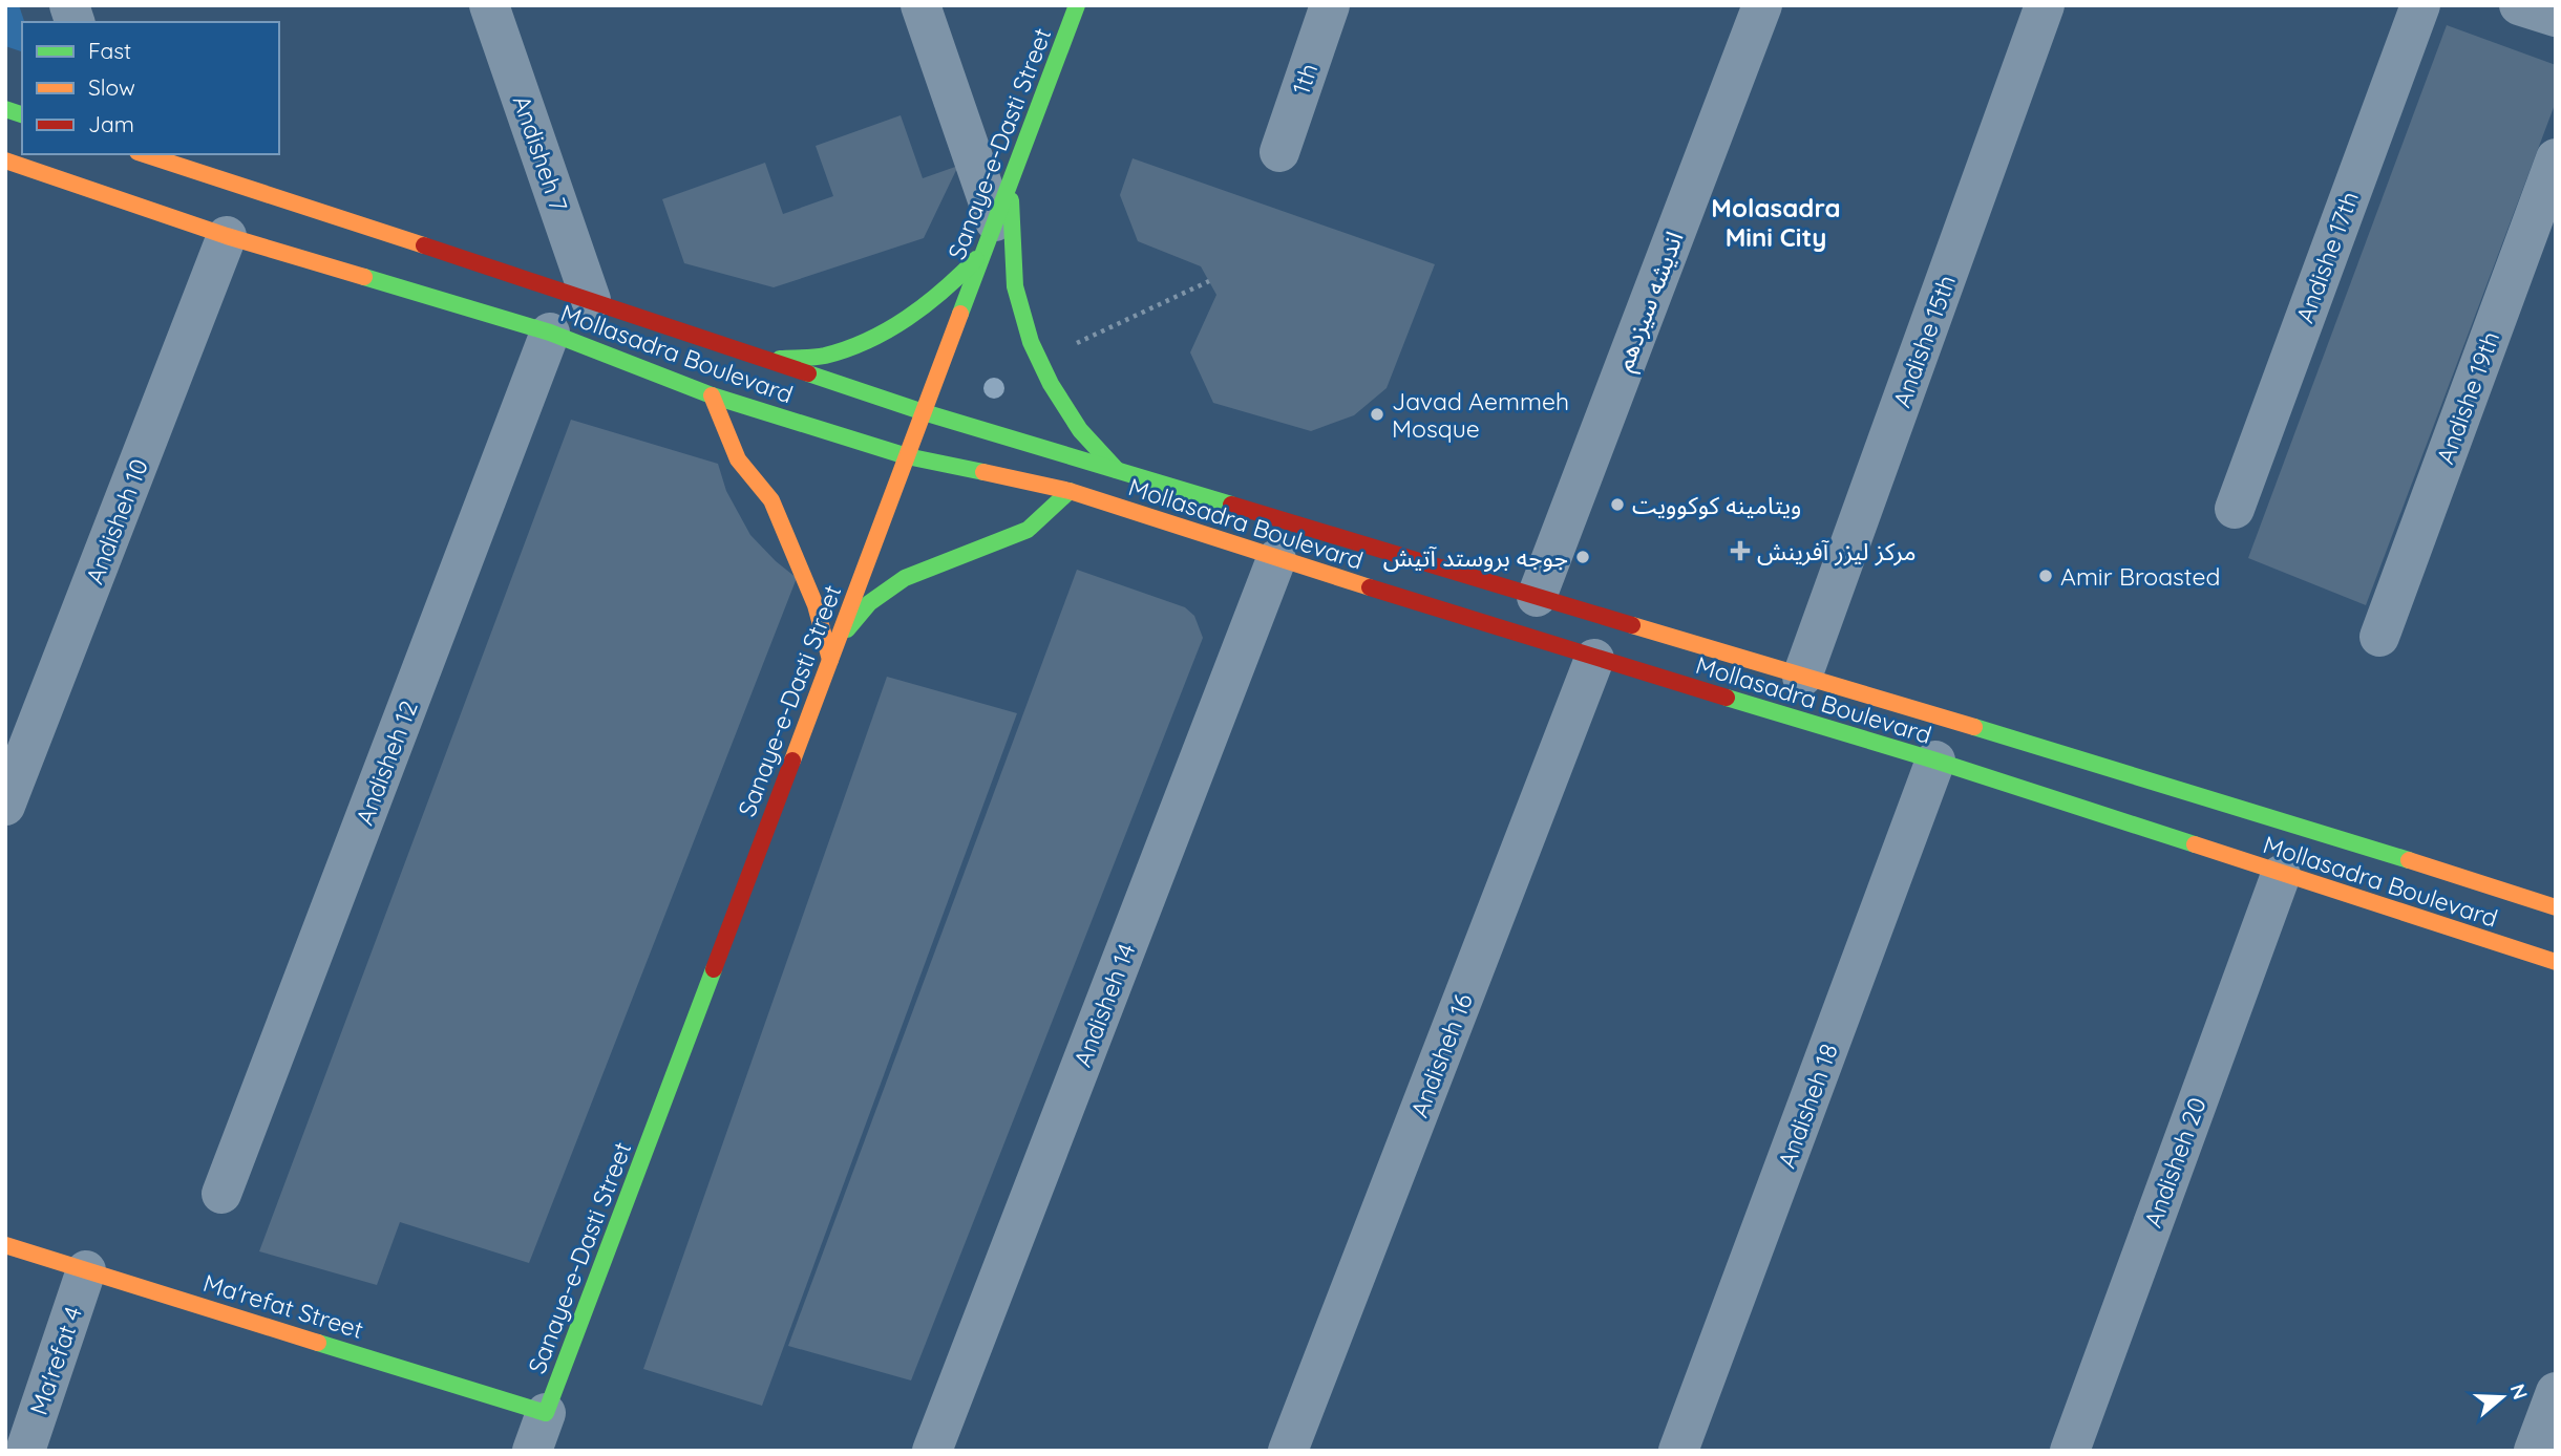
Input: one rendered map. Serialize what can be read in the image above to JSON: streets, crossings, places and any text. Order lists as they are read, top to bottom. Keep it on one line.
{"streets":{"street":["1th","Sanaye-e-Dasti Street","Andisheh 7","Andishe 17th","اندیشه سیزدهم","Andishe 15th","Mollasadra Boulevard","Andishe 19th","Andisheh 10","Andisheh 12","Andisheh 14","Andisheh 16","Andisheh 18","Andisheh 20","Ma'refat Street","Ma'refat 4"]},"crossings":[["Sanaye-e-Dasti Street","Mollasadra Boulevard"],["Sanaye-e-Dasti Street","Ma'refat Street"],["Andisheh 7","Mollasadra Boulevard"],["اندیشه سیزدهم","Mollasadra Boulevard"],["Andishe 15th","Mollasadra Boulevard"],["Mollasadra Boulevard","Andisheh 10"],["Mollasadra Boulevard","Andisheh 12"],["Mollasadra Boulevard","Andisheh 14"],["Mollasadra Boulevard","Andisheh 16"],["Mollasadra Boulevard","Andisheh 18"],["Mollasadra Boulevard","Andisheh 20"],["Ma'refat Street","Ma'refat 4"]],"districts":["Molasadra Mini City"],"places":{"other":["Javad Aemmeh Mosque","ویتامینه کوکوویت","جوجه بروستد آتیش","Amir Broasted"],"health":["مرکز لیزر آفرینش"]},"legend":["Fast","Slow","Jam"],"north":"right"}
